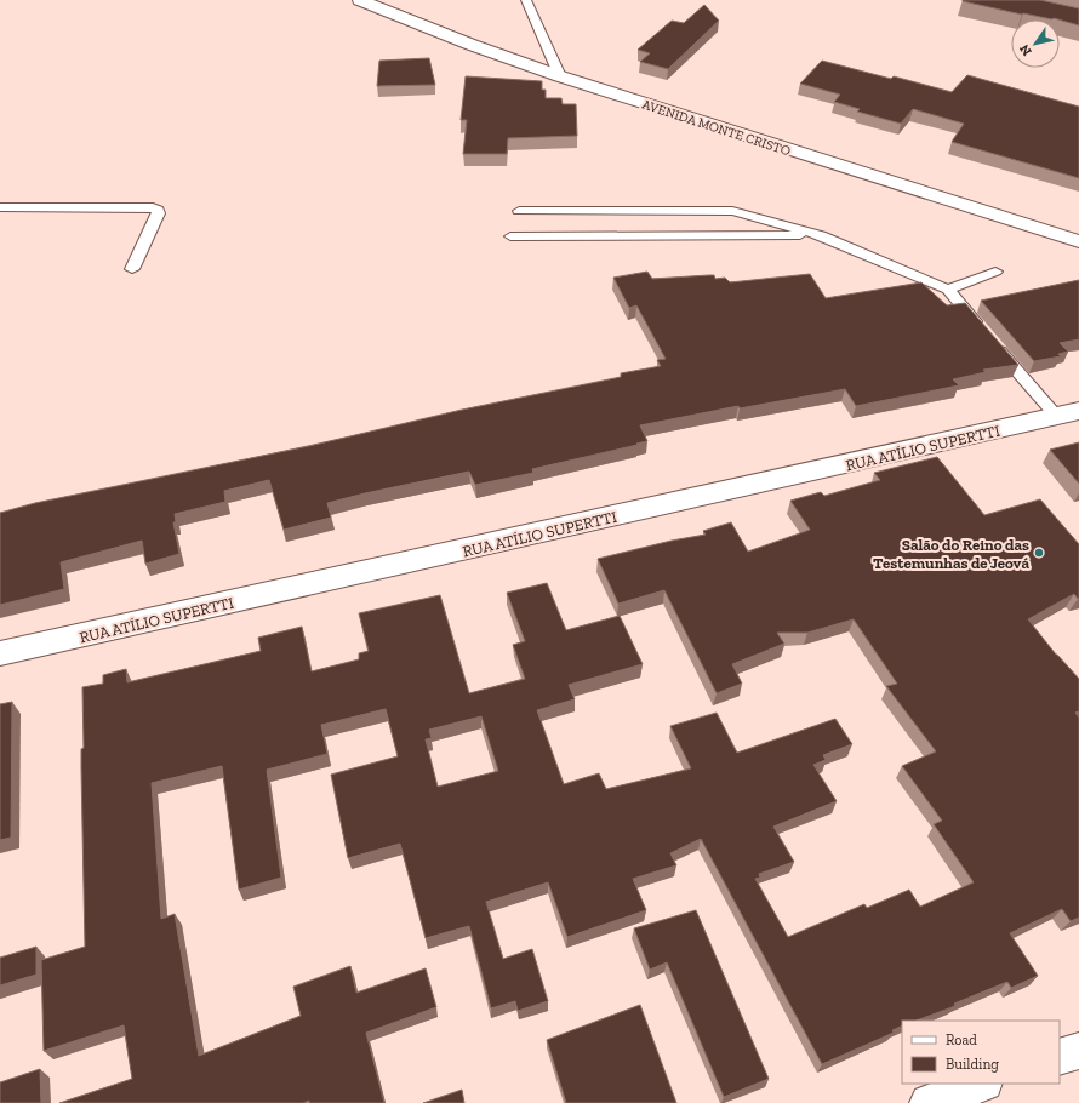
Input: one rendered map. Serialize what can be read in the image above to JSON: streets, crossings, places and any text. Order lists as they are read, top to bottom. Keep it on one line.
{"streets":{"main road":["AVENIDA MONTE CRISTO","RUA ATÍLIO SUPERTTI"]},"places":["Salão do Reino das Testemunhas de Jeová"],"legend":["Road","Building"],"north":"bottom left"}
